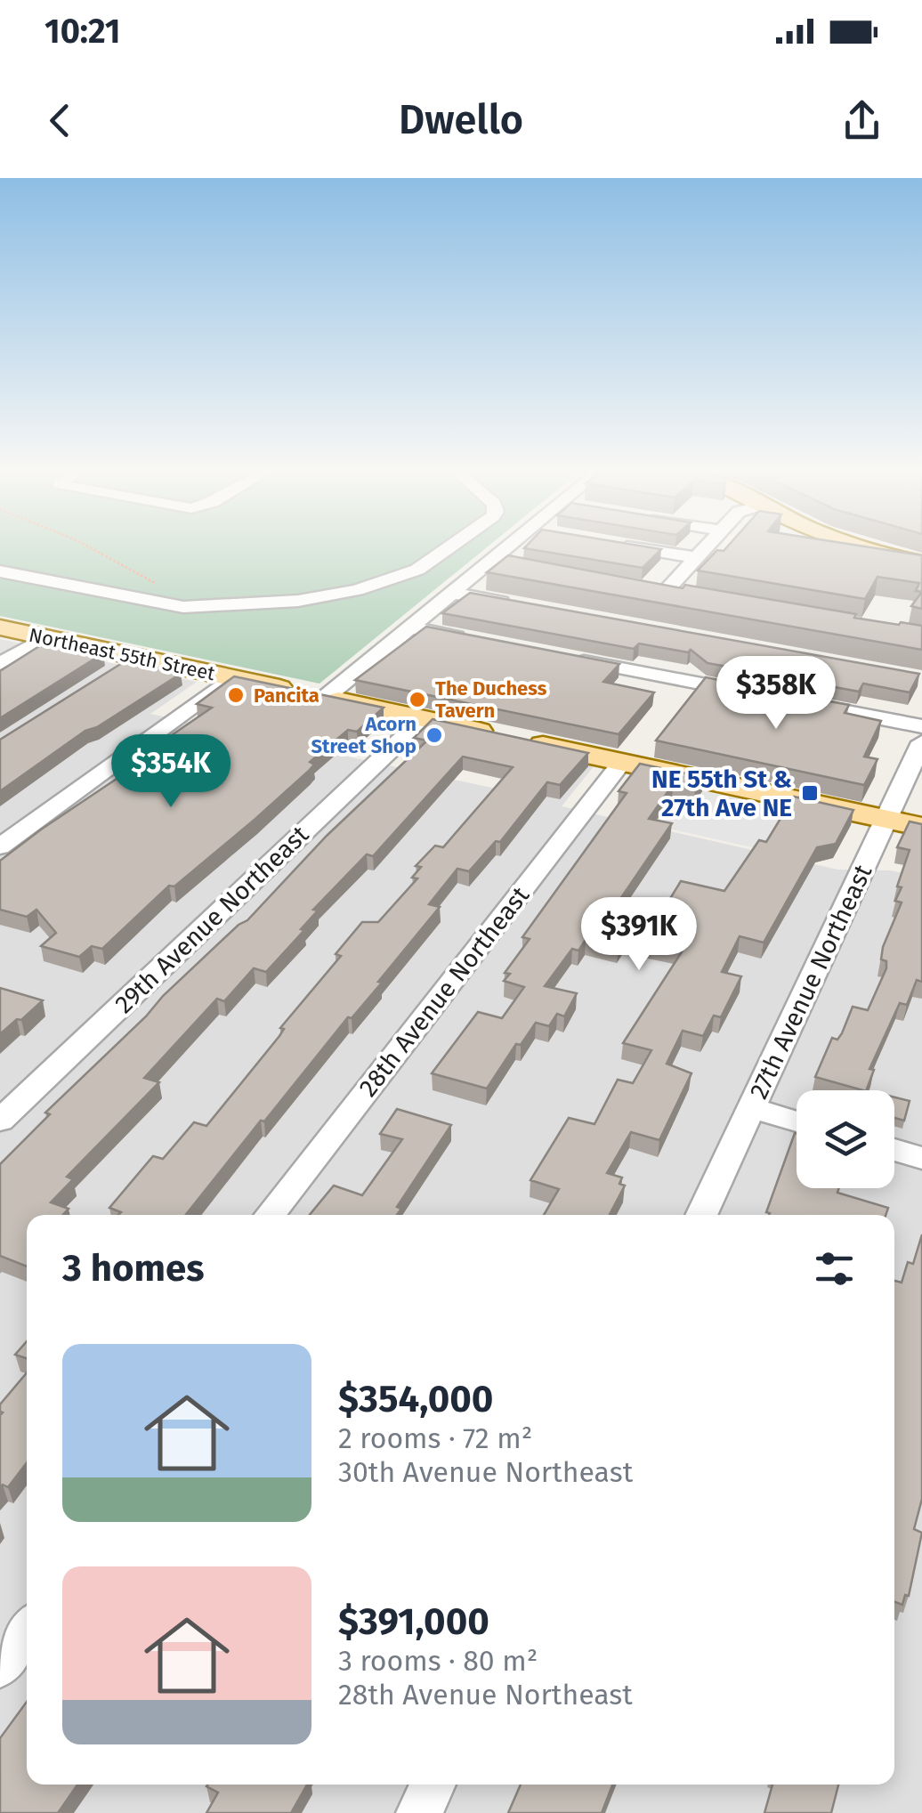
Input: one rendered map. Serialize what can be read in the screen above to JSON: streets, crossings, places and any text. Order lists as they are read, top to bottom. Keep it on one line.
{"streets":{"main road":["Northeast 55th Street"],"street":["29th Avenue Northeast","27th Avenue Northeast","28th Avenue Northeast"]},"crossings":[["Northeast 55th Street","29th Avenue Northeast"],["Northeast 55th Street","27th Avenue Northeast"],["Northeast 55th Street","28th Avenue Northeast"]],"places":{"other":["Pancita","The Duchess Tavern","Acorn Street Shop"],"transit":["NE 55th St & 27th Ave NE"]},"page":{"status":"10:21","header":"Dwello","price":["$358K","$354K","$391K"],"heading":"3 homes","list":[{"name":"$354,000","note":"2 rooms · 72 m² · 30th Avenue Northeast"},{"name":"$391,000","note":"3 rooms · 80 m² · 28th Avenue Northeast"}]}}
